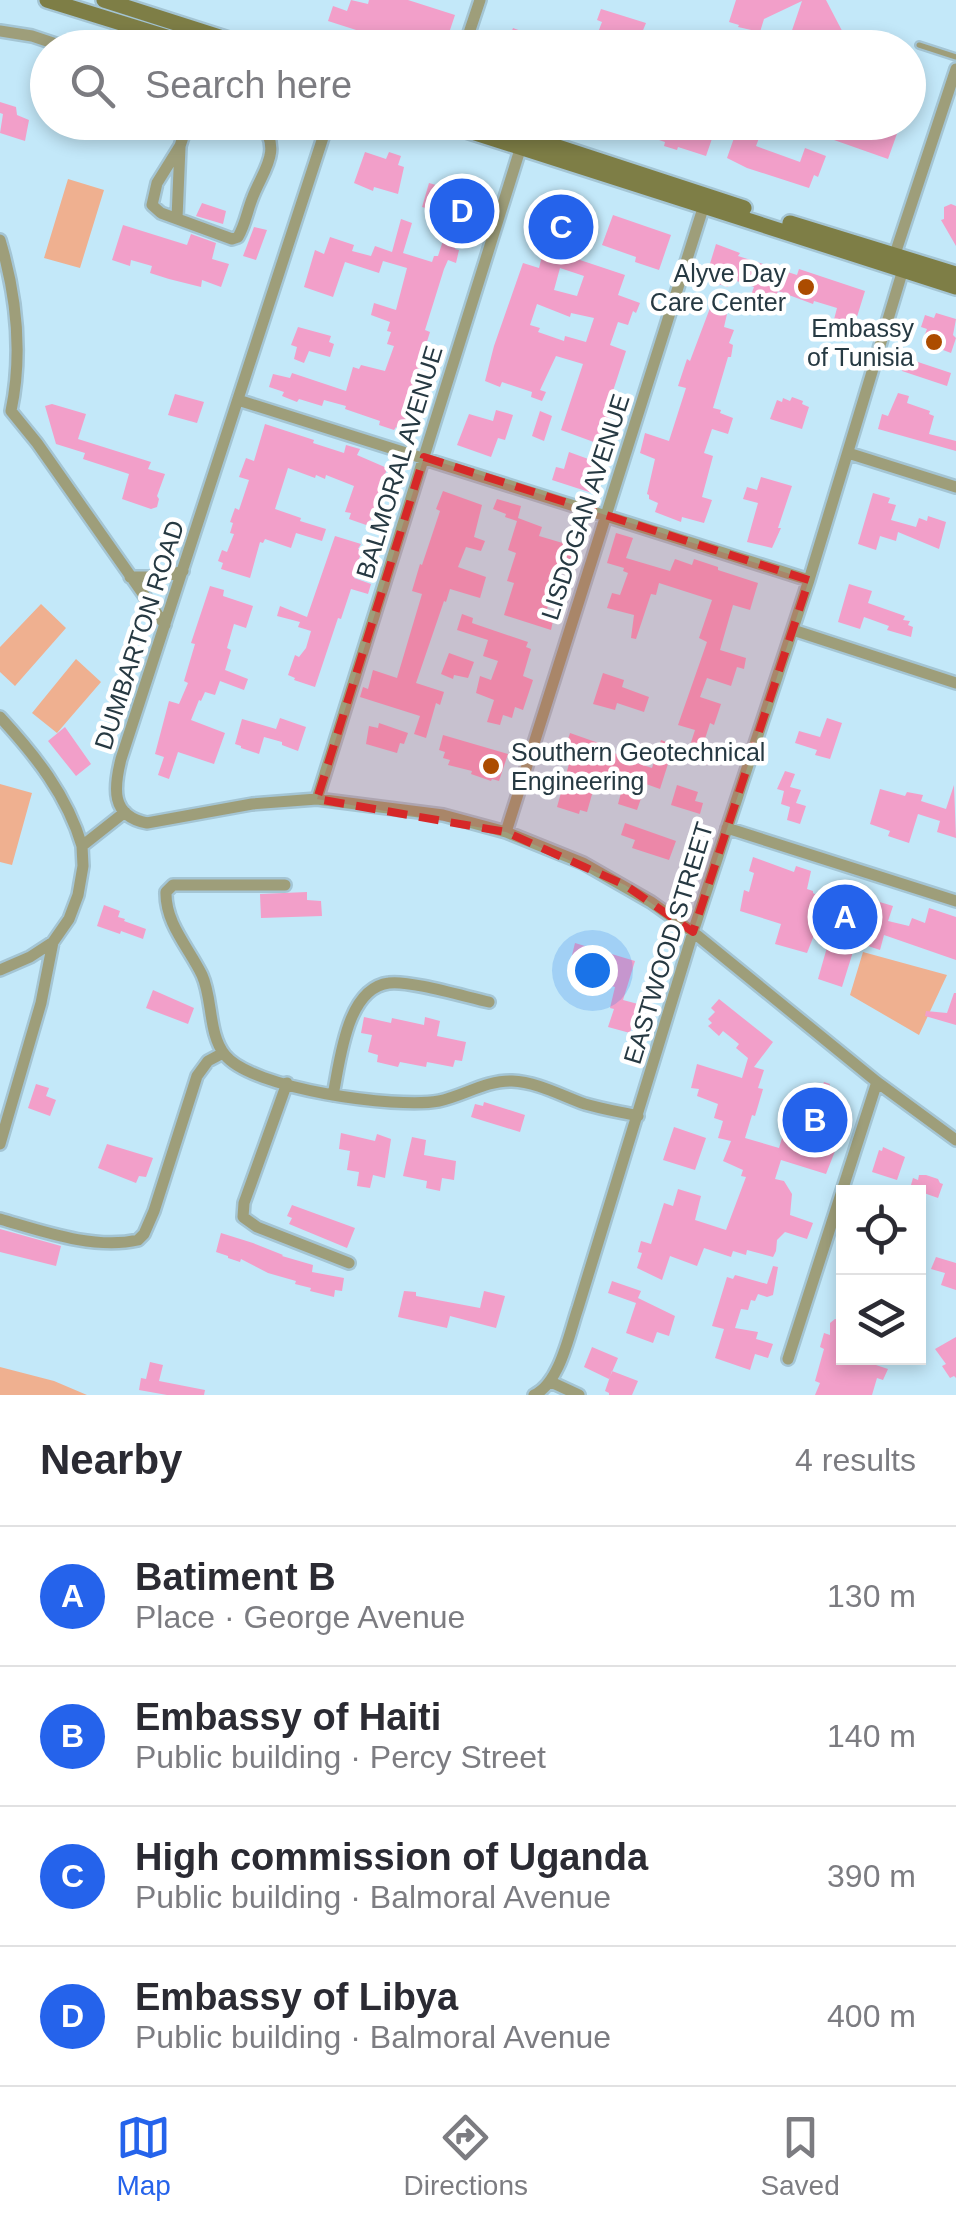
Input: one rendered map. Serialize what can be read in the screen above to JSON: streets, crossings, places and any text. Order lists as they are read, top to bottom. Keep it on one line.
{"streets":{"street":["BALMORAL AVENUE","LISDOGAN AVENUE","DUMBARTON ROAD","EASTWOOD STREET"]},"places":["Alyve Day Care Center","Embassy of Tunisia","Southern Geotechnical Engineering"],"page":{"search":"Search here","pins":["D","C","A","B"],"heading":["Nearby","4 results"],"list":[{"mark":"A","name":"Batiment B","note":"Place · George Avenue","value":"130 m"},{"mark":"B","name":"Embassy of Haiti","note":"Public building · Percy Street","value":"140 m"},{"mark":"C","name":"High commission of Uganda","note":"Public building · Balmoral Avenue","value":"390 m"},{"mark":"D","name":"Embassy of Libya","note":"Public building · Balmoral Avenue","value":"400 m"}],"nav":["Map","Directions","Saved"]}}
